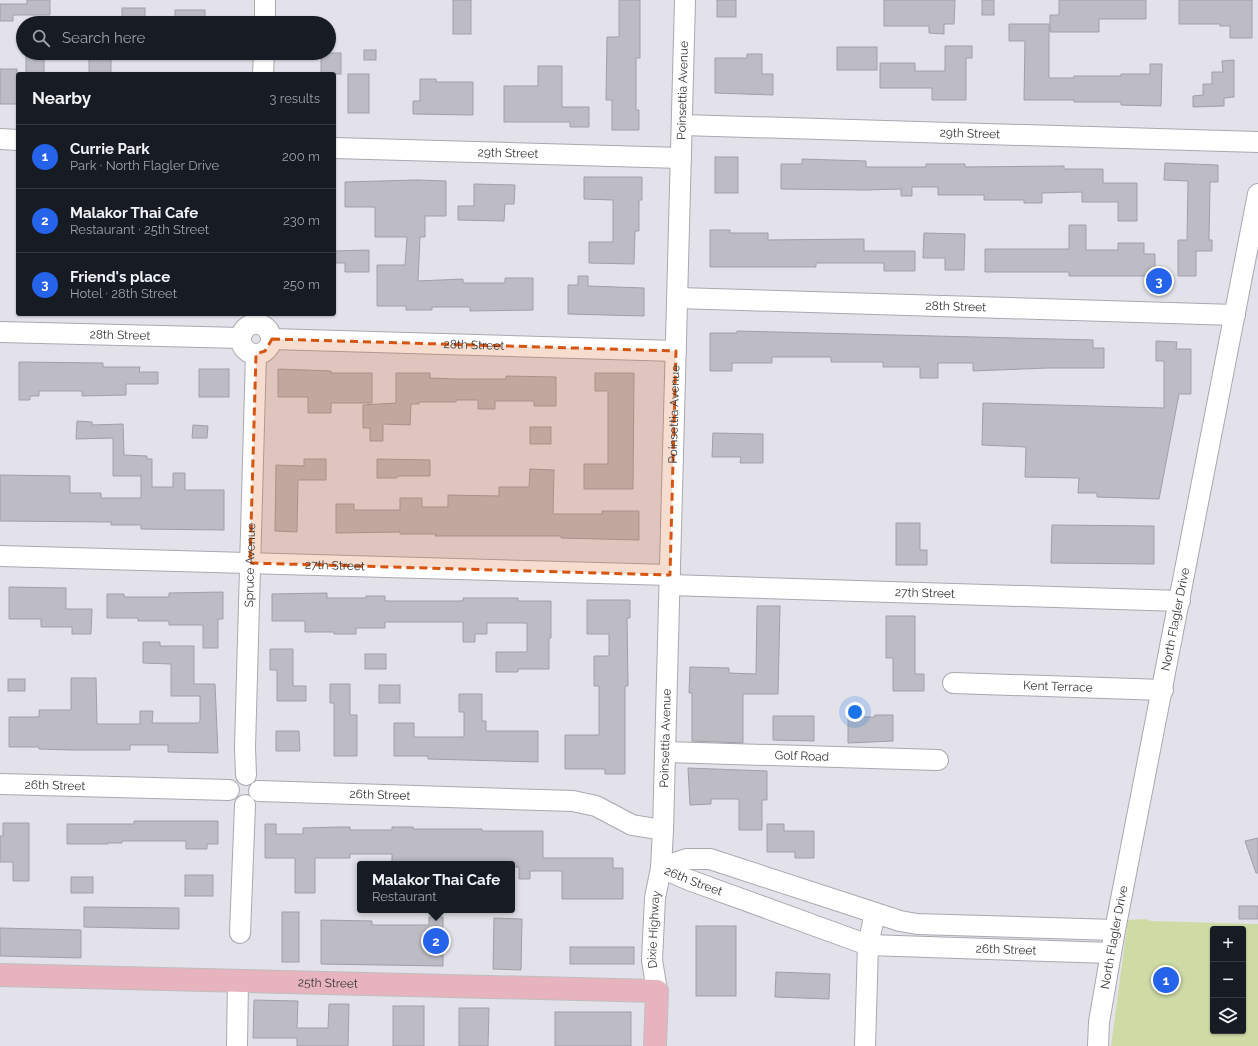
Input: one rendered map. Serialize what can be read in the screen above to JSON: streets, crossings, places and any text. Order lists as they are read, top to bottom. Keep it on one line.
{"streets":{"main road":["Dixie Highway","25th Street"],"street":["Poinsettia Avenue","29th Street","28th Street","Spruce Avenue","27th Street","North Flagler Drive","Kent Terrace","Golf Road","26th Street"]},"crossings":[["Poinsettia Avenue","29th Street"],["Poinsettia Avenue","28th Street"],["Poinsettia Avenue","27th Street"],["Poinsettia Avenue","Golf Road"],["Poinsettia Avenue","26th Street"],["Poinsettia Avenue","Dixie Highway"],["28th Street","Spruce Avenue"],["28th Street","North Flagler Drive"],["Spruce Avenue","27th Street"],["Spruce Avenue","26th Street"],["27th Street","North Flagler Drive"],["North Flagler Drive","Kent Terrace"],["North Flagler Drive","26th Street"],["26th Street","Dixie Highway"],["Dixie Highway","25th Street"]],"page":{"search":"Search here","heading":["Nearby","3 results"],"list":[{"mark":"1","name":"Currie Park","note":"Park · North Flagler Drive","value":"200 m"},{"mark":"2","name":"Malakor Thai Cafe","note":"Restaurant · 25th Street","value":"230 m"},{"mark":"3","name":"Friend's place","note":"Hotel · 28th Street","value":"250 m"}],"pins":["3","2","1"],"popup":["Malakor Thai Cafe","Restaurant"],"map_buttons":["+","−"]}}
